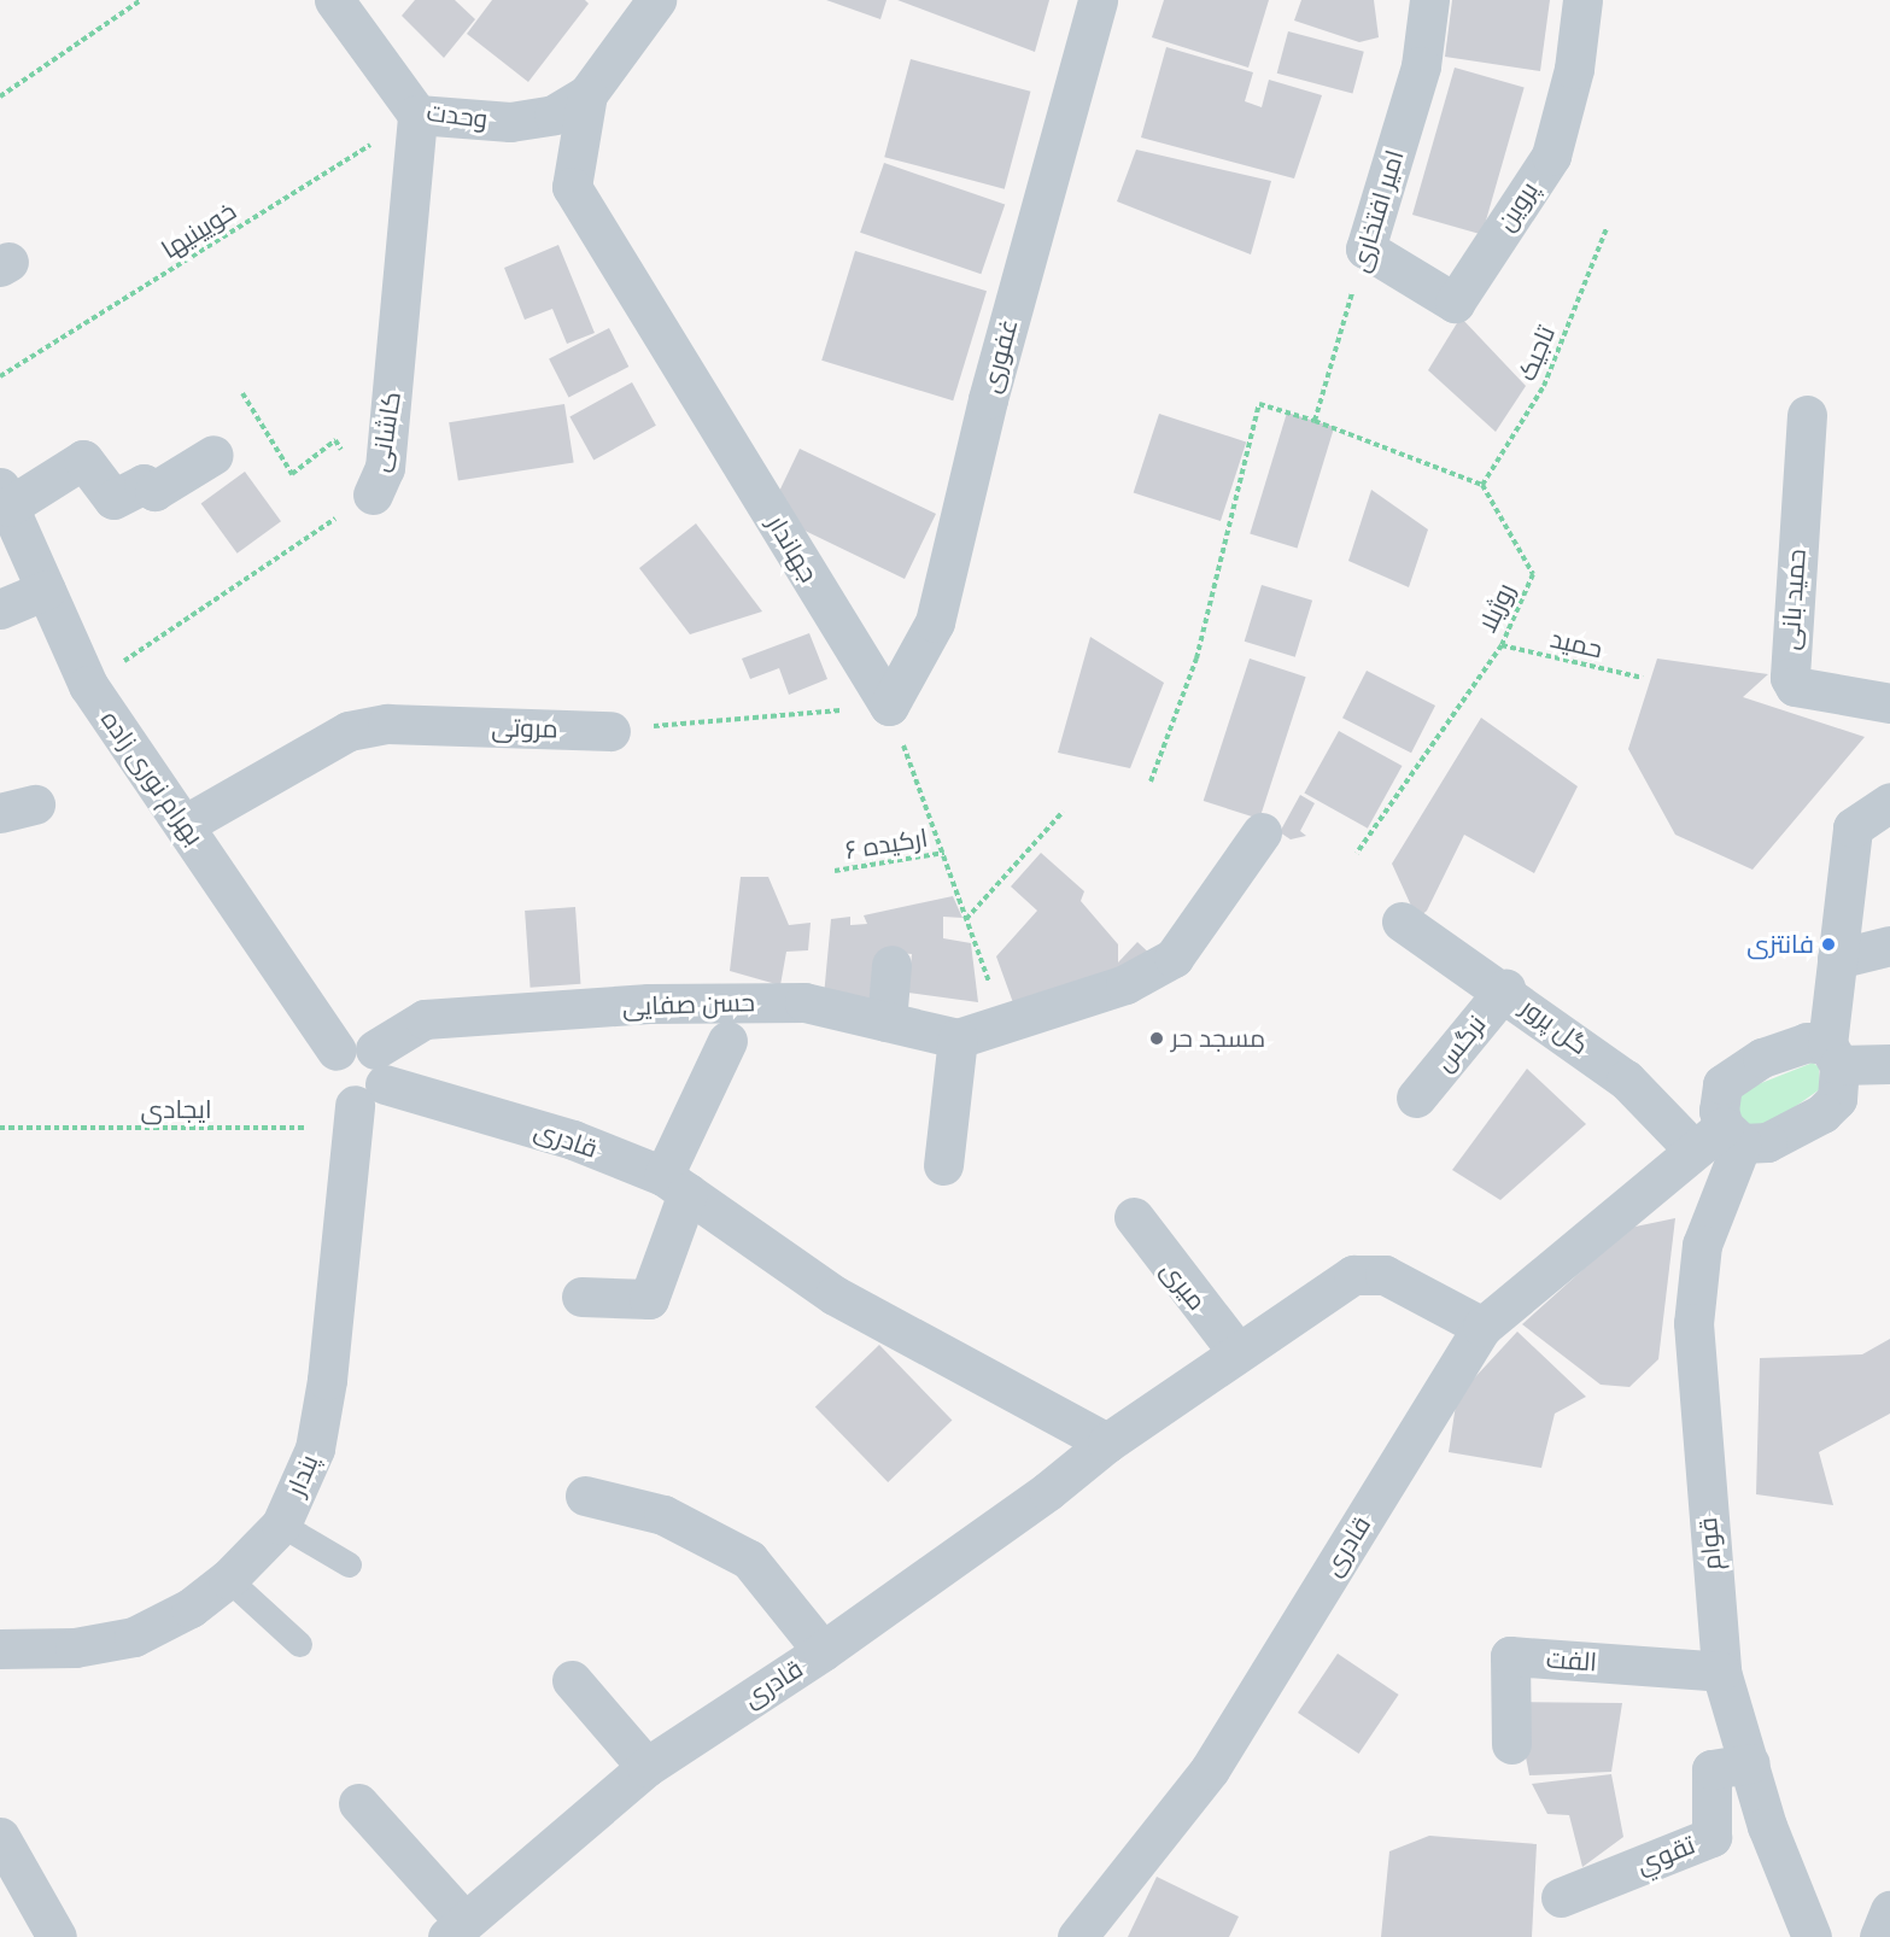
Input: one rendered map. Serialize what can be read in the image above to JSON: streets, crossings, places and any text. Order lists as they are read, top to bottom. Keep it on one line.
{"streets":{"street":["وحدت","پروین","امیر افتخاری","غفوری","کاشانی","جهاندار","حمید بانی","مروتی","بهرام نوری زاده","حسن صفایی","گل پرور","نرگس","قادری","میری","پندار","قوام","الفت","تقوي"],"path":["خویینیها","تاجیک","روژیلا","حمید","ارکیده ۶","ایجادی"]},"crossings":[["وحدت","خویینیها"],["وحدت","کاشانی"],["وحدت","جهاندار"],["پروین","امیر افتخاری"],["خویینیها","کاشانی"],["تاجیک","روژیلا"],["غفوری","جهاندار"],["کاشانی","بهرام نوری زاده"],["روژیلا","حمید"],["مروتی","بهرام نوری زاده"],["حسن صفایی","ایجادی"],["حسن صفایی","قادری"],["حسن صفایی","پندار"],["گل پرور","نرگس"],["گل پرور","قادری"],["گل پرور","قوام"],["ایجادی","قادری"],["ایجادی","پندار"],["قادری","میری"],["قادری","پندار"],["قادری","قوام"],["قوام","الفت"],["قوام","تقوي"]],"places":["فانتزی","مسجد حر"]}
